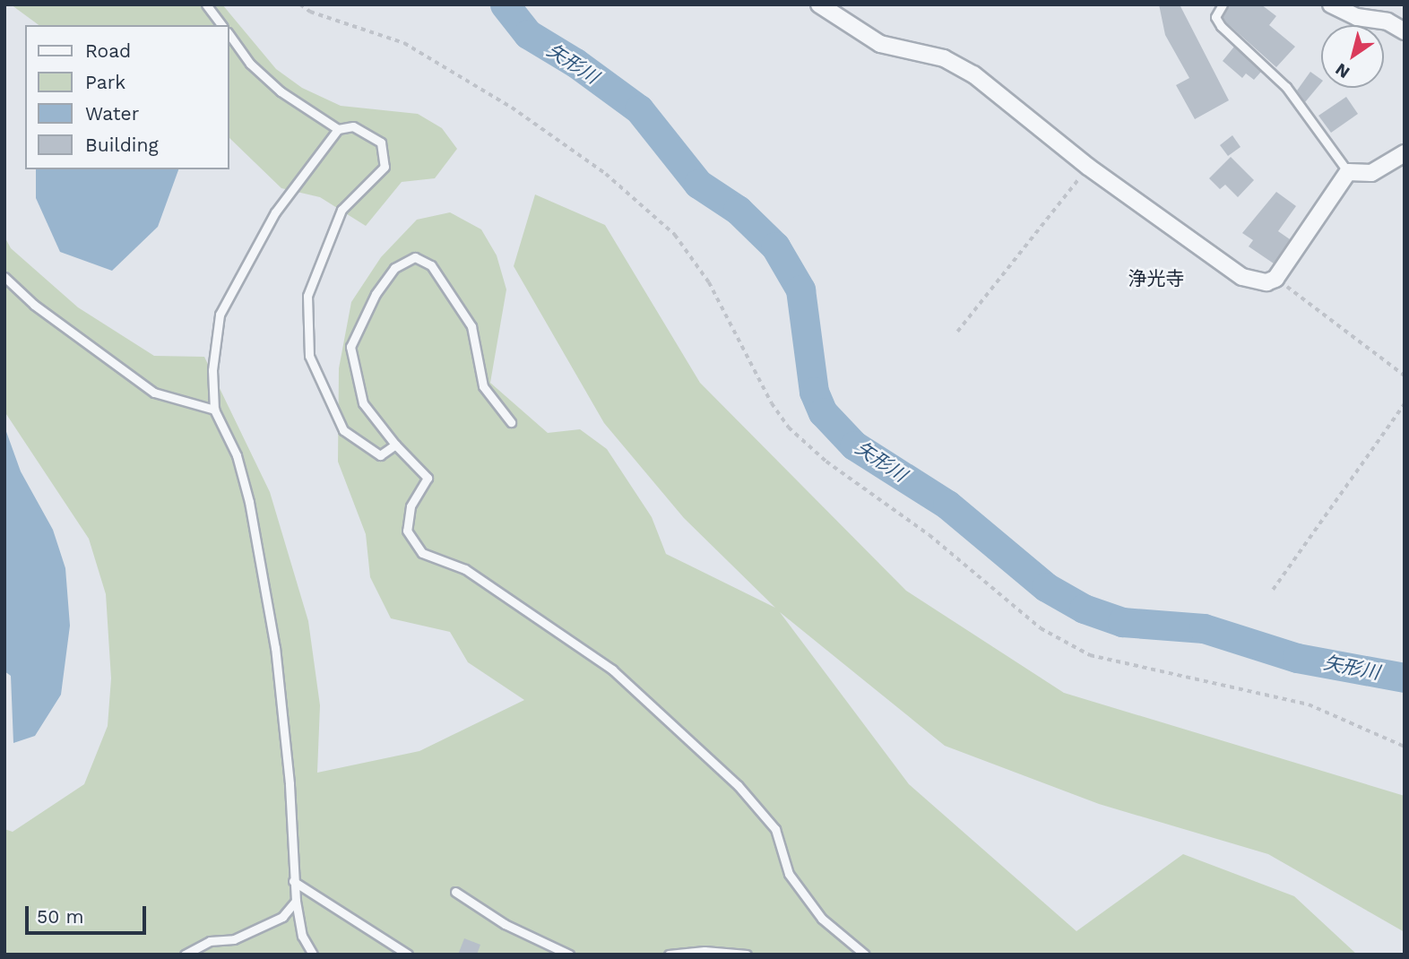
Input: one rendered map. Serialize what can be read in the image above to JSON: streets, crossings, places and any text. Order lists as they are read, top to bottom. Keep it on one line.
{"districts":["浄光寺"],"water":["矢形川"],"legend":["Road","Park","Water","Building"],"scale_bar":"50 m","north":"bottom left"}
